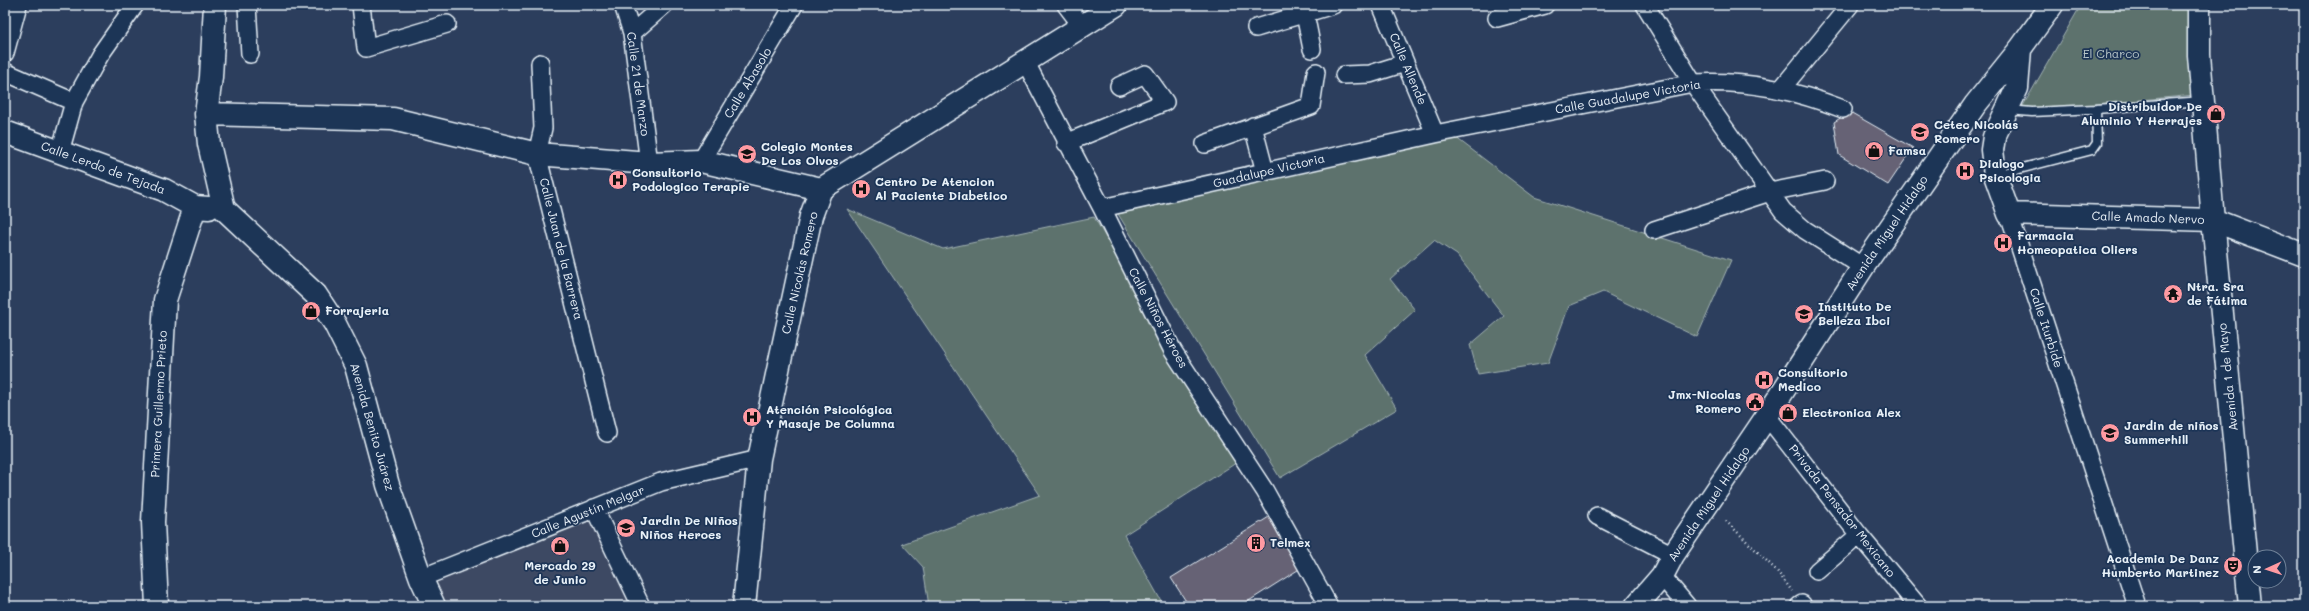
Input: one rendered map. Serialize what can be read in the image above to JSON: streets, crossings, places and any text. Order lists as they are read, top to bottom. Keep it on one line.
{"streets":{"main road":["Calle Lerdo de Tejada","Calle Amado Nervo","Avenida Miguel Hidalgo","Calle Nicolás Romero","Calle Iturbide","Avenida 1 de Mayo","Primera Guillermo Prieto","Avenida Benito Juárez"],"street":["Calle Allende","Calle Abasolo","Calle 21 de Marzo","Calle Guadalupe Victoria","Guadalupe Victoria","Calle Juan de la Barrera","Calle Niños Héroes","Privada Pensador Mexicano","Calle Agustín Melgar"]},"crossings":[["Calle Allende","Calle Guadalupe Victoria"],["Calle Allende","Guadalupe Victoria"],["Calle Guadalupe Victoria","Guadalupe Victoria"],["Calle Lerdo de Tejada","Primera Guillermo Prieto"],["Calle Lerdo de Tejada","Avenida Benito Juárez"],["Guadalupe Victoria","Calle Niños Héroes"],["Calle Amado Nervo","Calle Iturbide"],["Calle Amado Nervo","Avenida 1 de Mayo"],["Avenida Miguel Hidalgo","Calle Iturbide"],["Avenida Miguel Hidalgo","Privada Pensador Mexicano"],["Calle Nicolás Romero","Calle Agustín Melgar"],["Avenida Benito Juárez","Calle Agustín Melgar"]],"parks":["El Charco"],"places":{"shop":["Distribuidor De Aluminio Y Herrajes","Famsa","Forrajeria","Electronica Alex","Mercado 29 de Junio"],"school or university":["Cetec Nicolás Romero","Colegio Montes De Los Olvos","Instituto De Belleza Ibci","Jardin de niños Summerhill","Jardin De Niños Niños Heroes"],"hospital":["Dialogo Psicologia","Consultorio Podologico Terapie","Centro De Atencion Al Paciente Diabetico","Farmacia Homeopatica Oliers","Consultorio Medico","Atención Psicológica Y Masaje De Columna"],"temple":["Ntra. Sra de Fátima"],"public building":["Jmx-Nicolas Romero"],"building":["Telmex"],"theatre":["Academia De Danz Humberto Martinez"]},"north":"left"}
